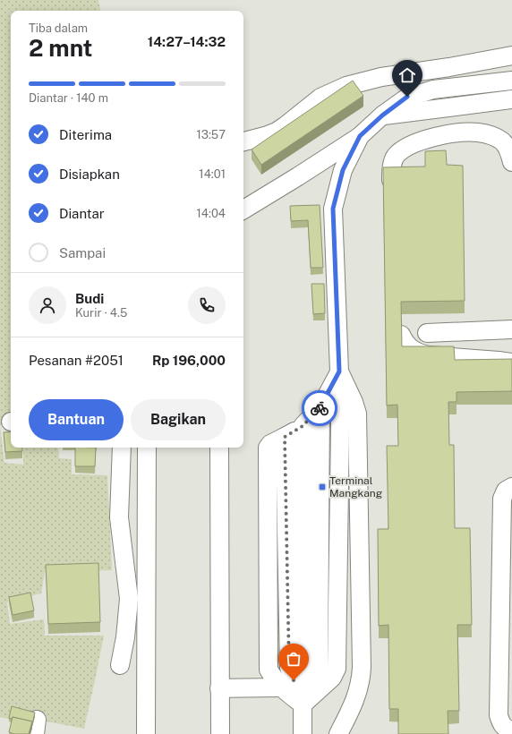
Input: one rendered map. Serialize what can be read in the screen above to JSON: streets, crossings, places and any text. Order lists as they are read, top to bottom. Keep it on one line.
{"places":{"transit":["Terminal Mangkang"]},"page":{"heading":["2 mnt","Tiba dalam","14:27–14:32"],"panel":["Budi","Kurir · 4.5","Pesanan #2051","Rp 196,000"],"bar":"Diantar · 140 m","list":[["Diterima","13:57"],["Disiapkan","14:01"],["Diantar","14:04"],"Sampai"],"buttons":["Bantuan","Bagikan"]}}
